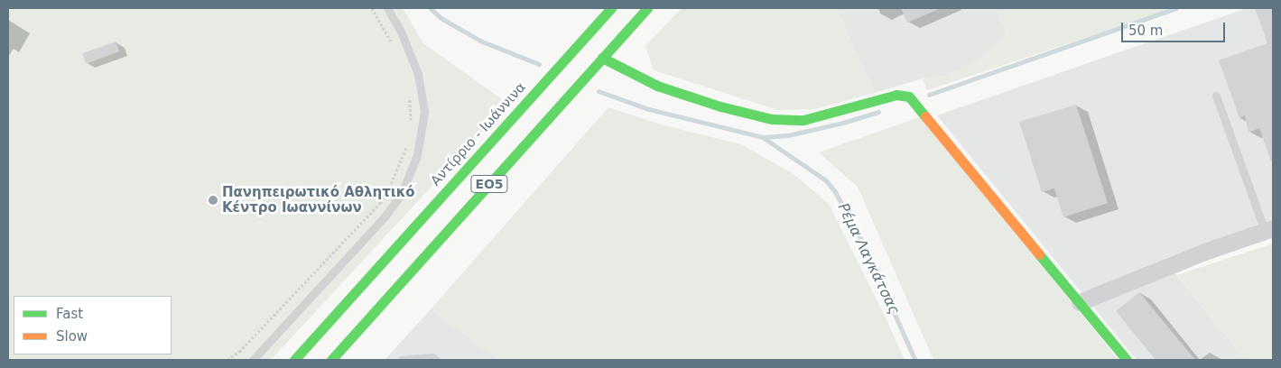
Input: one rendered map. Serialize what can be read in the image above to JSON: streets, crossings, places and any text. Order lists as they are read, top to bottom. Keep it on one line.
{"streets":{"main road":["Αντίρριο - Ιωάννινα","ΕΟ5"]},"water":["Ρέμα Λαγκάτσας"],"places":["Πανηπειρωτικό Αθλητικό Κέντρο Ιωαννίνων"],"legend":["Fast","Slow"],"scale_bar":"50 m"}
